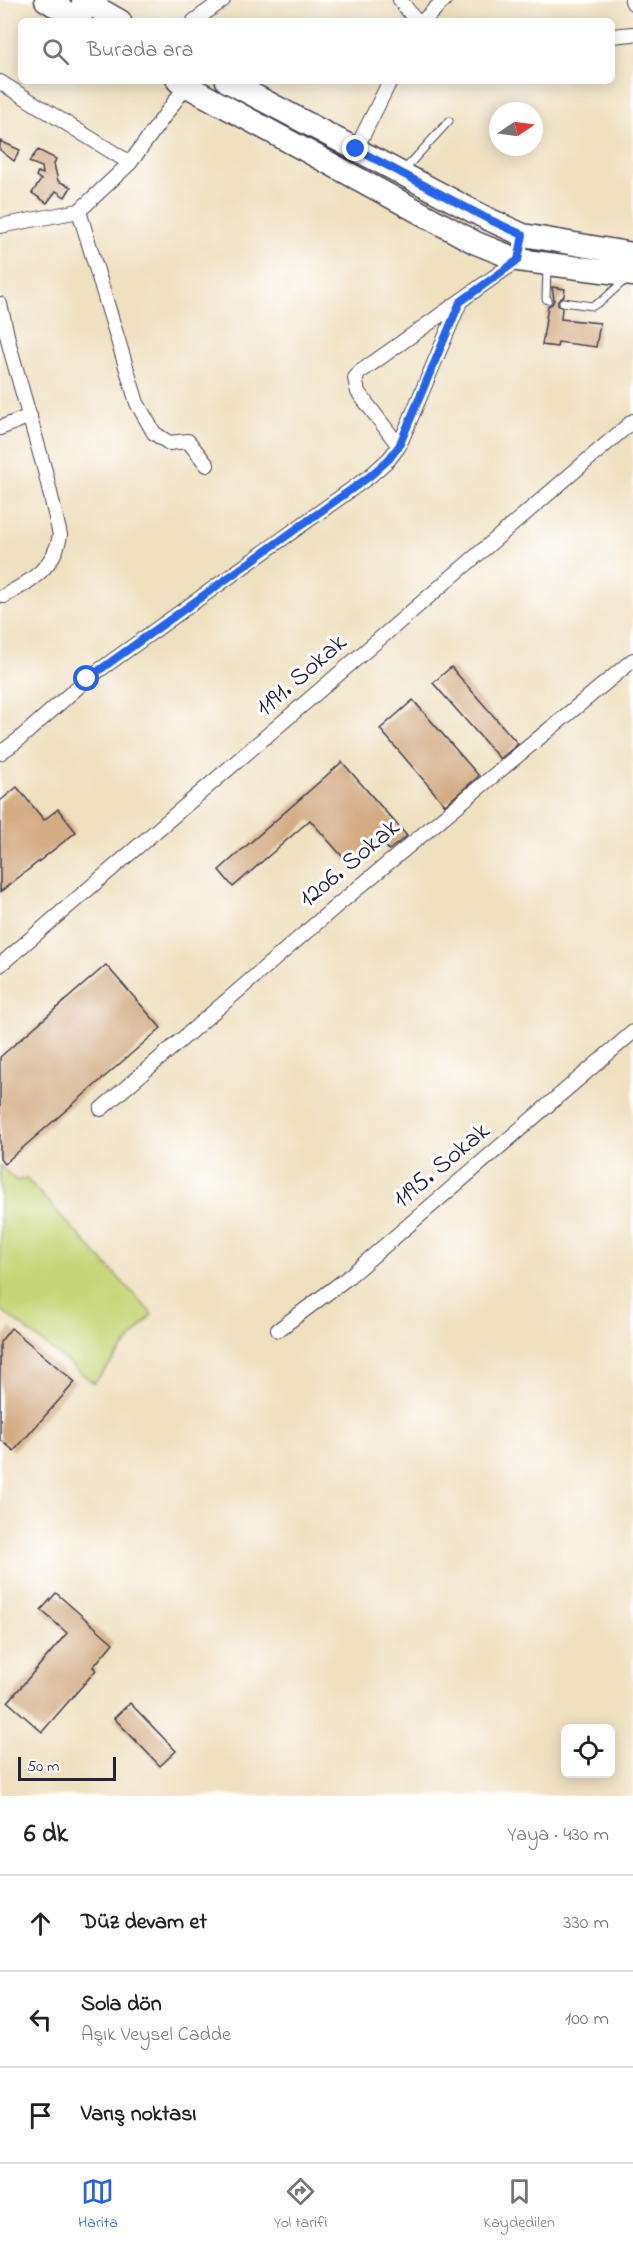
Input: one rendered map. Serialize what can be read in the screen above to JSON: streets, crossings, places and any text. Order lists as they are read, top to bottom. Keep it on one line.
{"streets":{"street":["1191. Sokak","1206. Sokak","1195. Sokak"]},"scale_bar":"50 m","north":"right","page":{"search":"Burada ara","scale":"50 m","heading":["6 dk","Yaya · 430 m"],"list":[["Düz devam et","330 m"],["Sola dön","Aşık Veysel Cadde","100 m"],"Varış noktası"],"nav":["Harita","Yol tarifi","Kaydedilen"]}}
